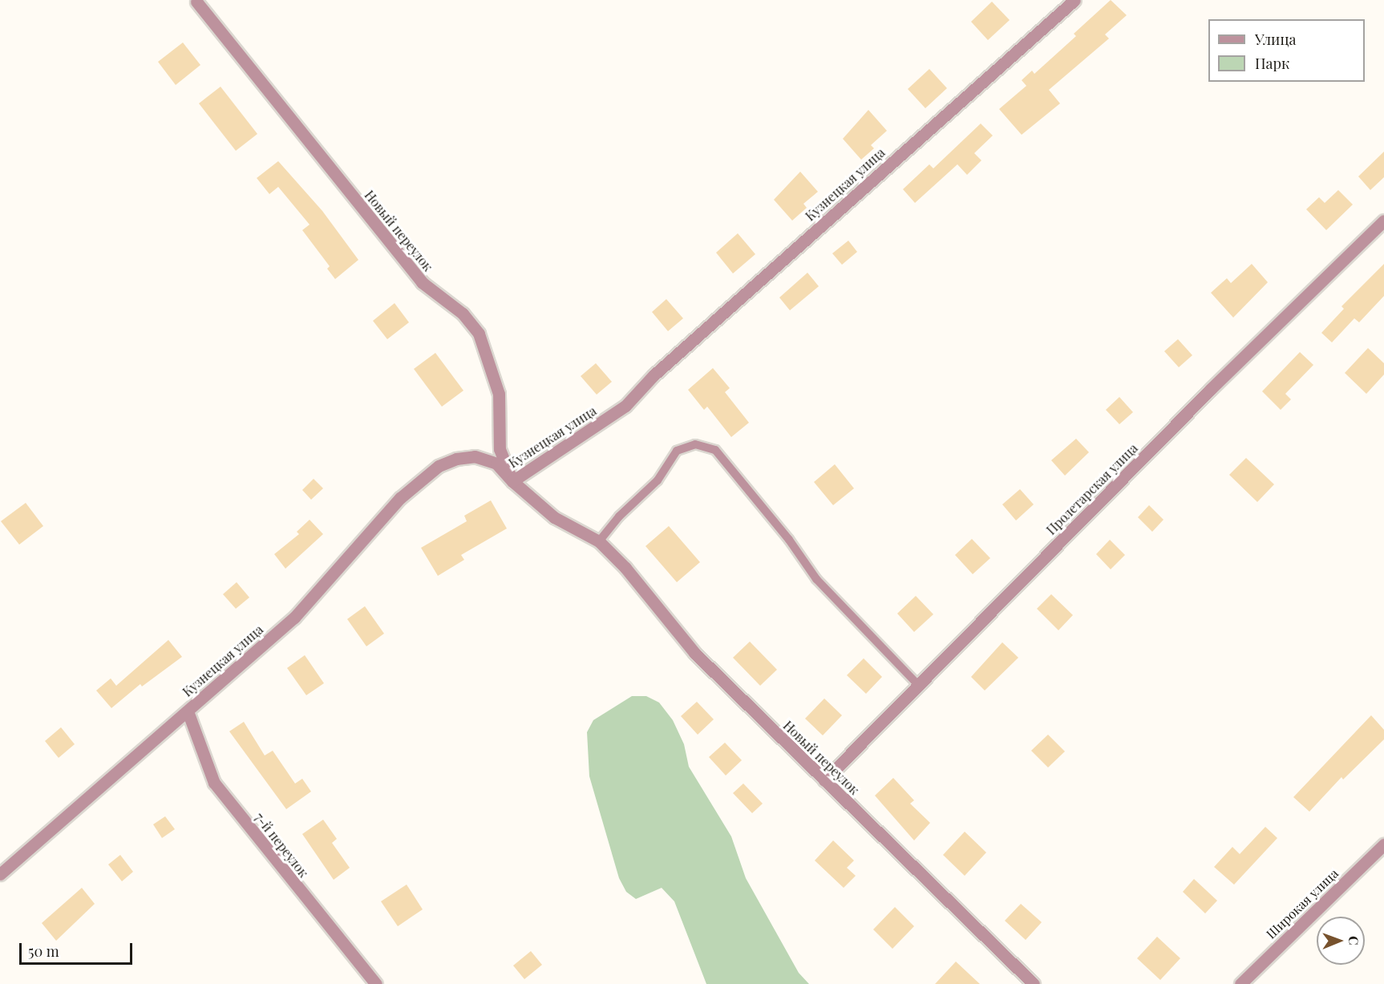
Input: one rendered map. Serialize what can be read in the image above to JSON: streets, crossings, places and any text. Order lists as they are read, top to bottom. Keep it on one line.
{"streets":{"street":["Кузнецкая улица","Новый переулок","Пролетарская улица","7-й переулок","Широкая улица"]},"crossings":[["Кузнецкая улица","Новый переулок"],["Кузнецкая улица","7-й переулок"],["Новый переулок","Пролетарская улица"]],"legend":["Улица","Парк"],"scale_bar":"50 m","north":"right"}
